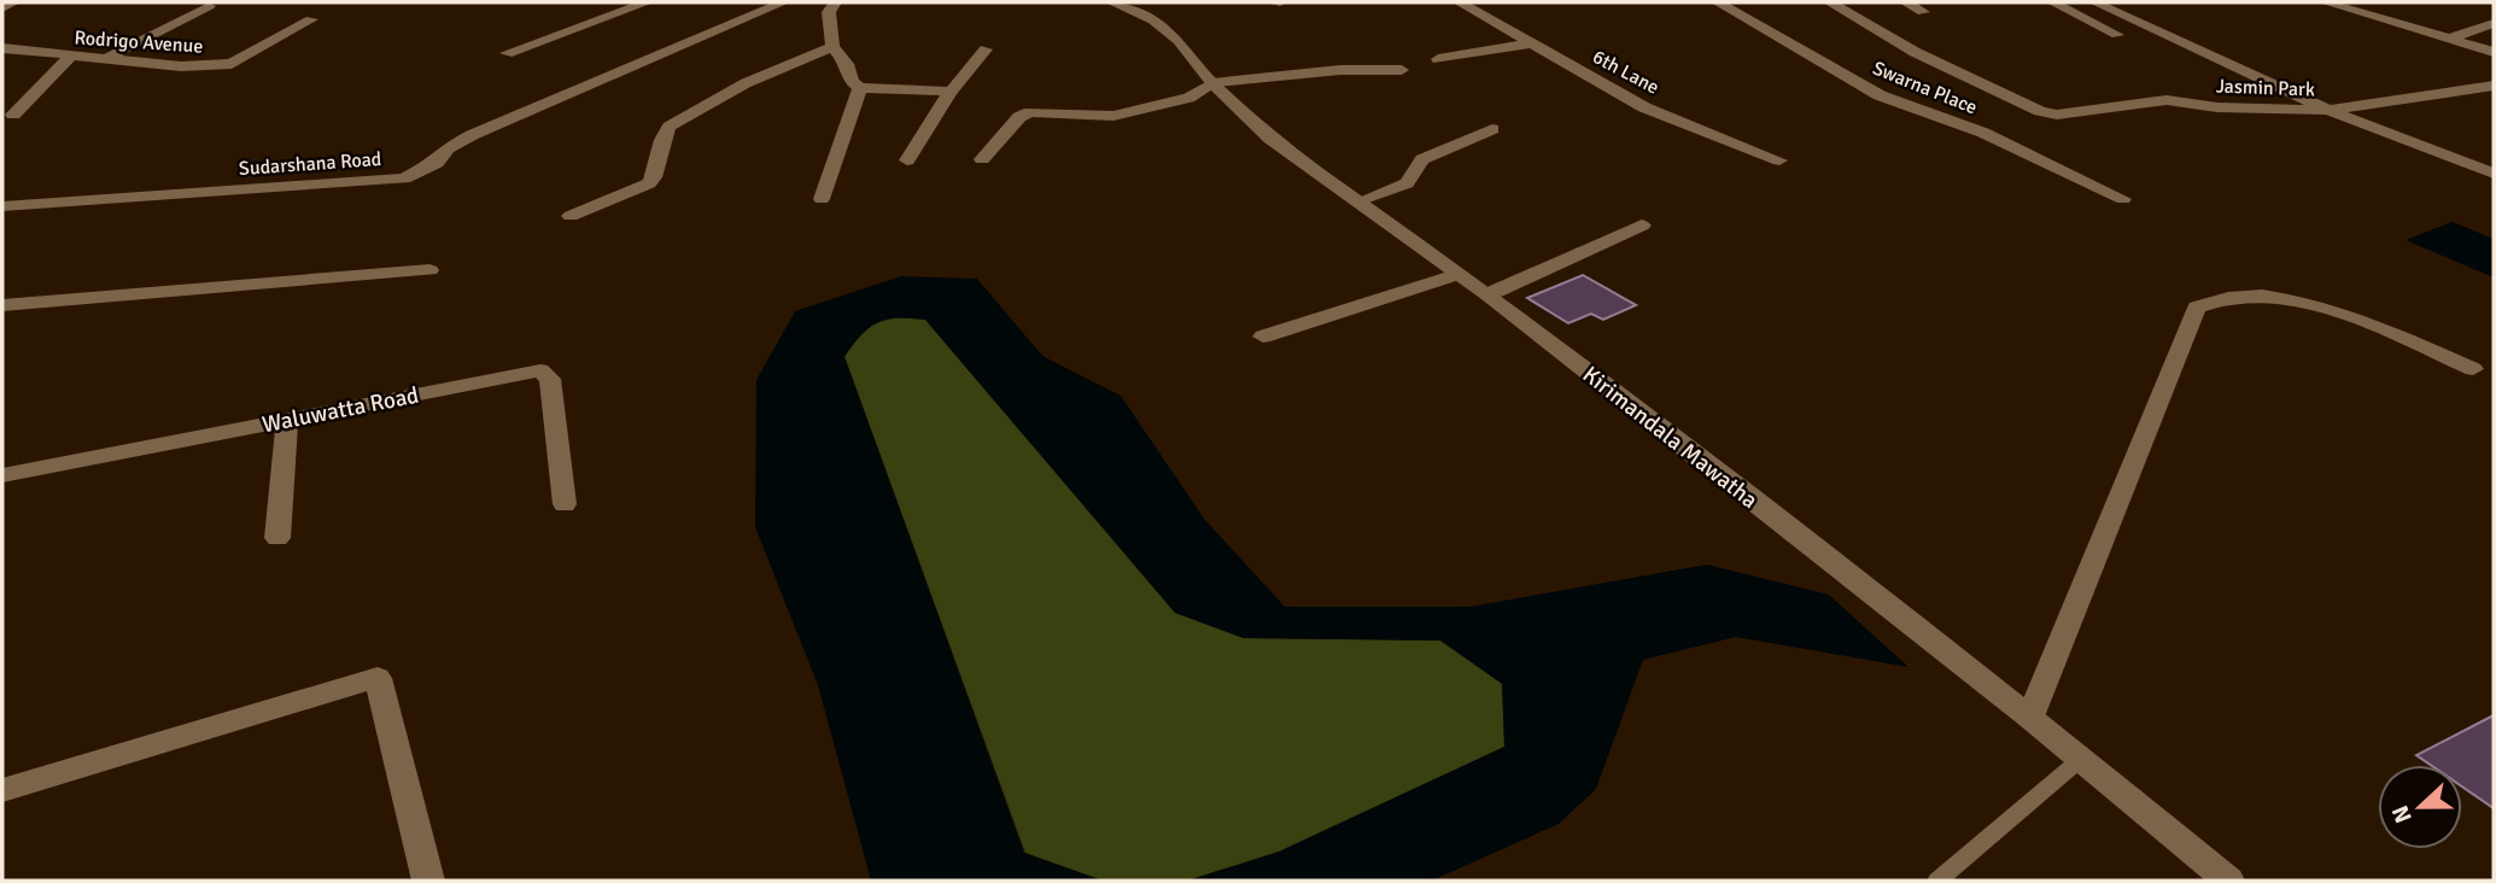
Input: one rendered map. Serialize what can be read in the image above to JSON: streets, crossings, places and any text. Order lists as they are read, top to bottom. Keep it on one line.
{"streets":{"street":["Rodrigo Avenue","6th Lane","Swarna Place","Jasmin Park","Sudarshana Road","Waluwatta Road","Kirimandala Mawatha"]},"north":"left"}
